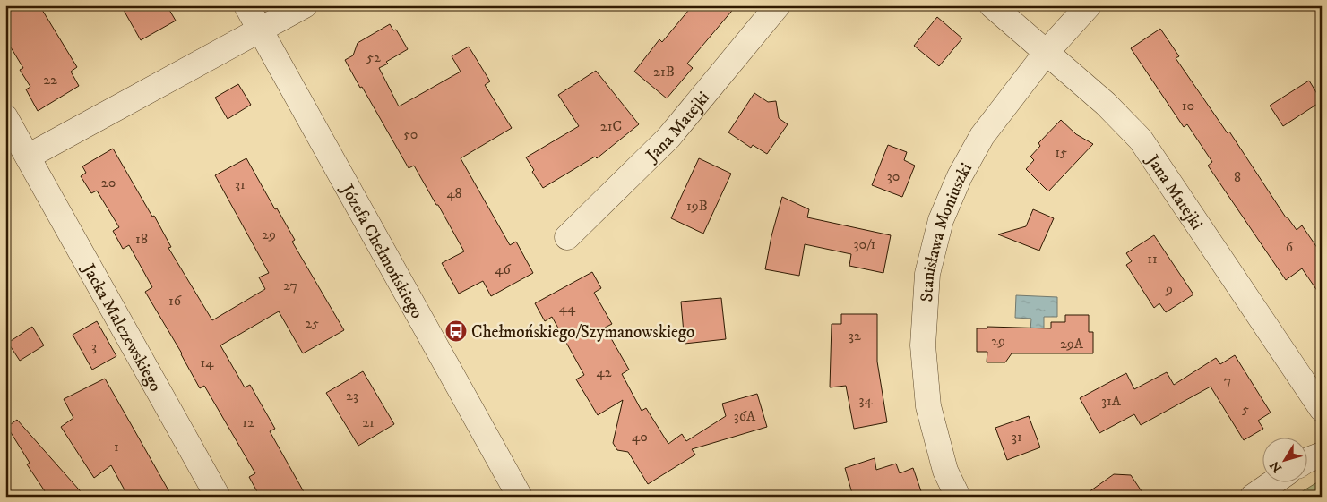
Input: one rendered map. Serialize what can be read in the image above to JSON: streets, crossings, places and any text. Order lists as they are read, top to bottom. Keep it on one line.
{"streets":{"street":["Jana Matejki","Stanisława Moniuszki","Józefa Chełmońskiego","Jacka Malczewskiego"]},"crossings":[["Jana Matejki","Stanisława Moniuszki"]],"places":{"bus stop":["Chełmońskiego/Szymanowskiego"]},"house_numbers":["52","21B","22","10","21C","50","15","30","8","20","31","48","19B","29","18","30/1","6","11","46","27","9","16","44","25","32","29","29A","3","14","42","7","23","34","31A","5","36A","12","21","40","31","1"],"north":"bottom left"}
